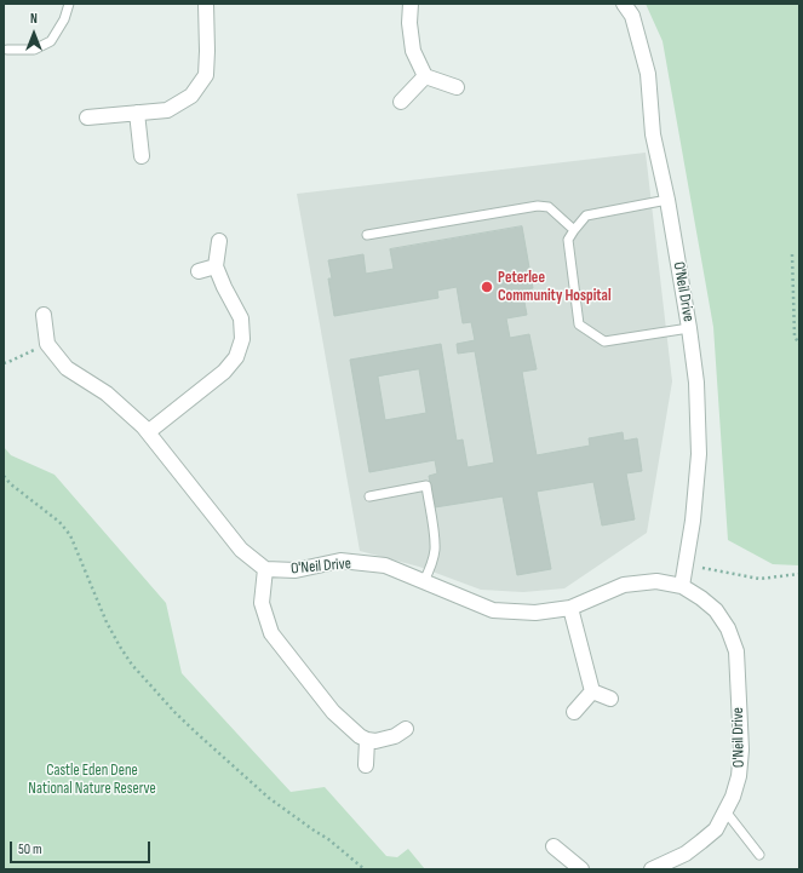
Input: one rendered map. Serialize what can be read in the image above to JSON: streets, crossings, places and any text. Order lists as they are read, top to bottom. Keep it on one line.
{"streets":{"street":["O'Neil Drive"]},"parks":["Castle Eden Dene National Nature Reserve"],"places":["Peterlee Community Hospital"],"scale_bar":"50 m","north":"top"}
